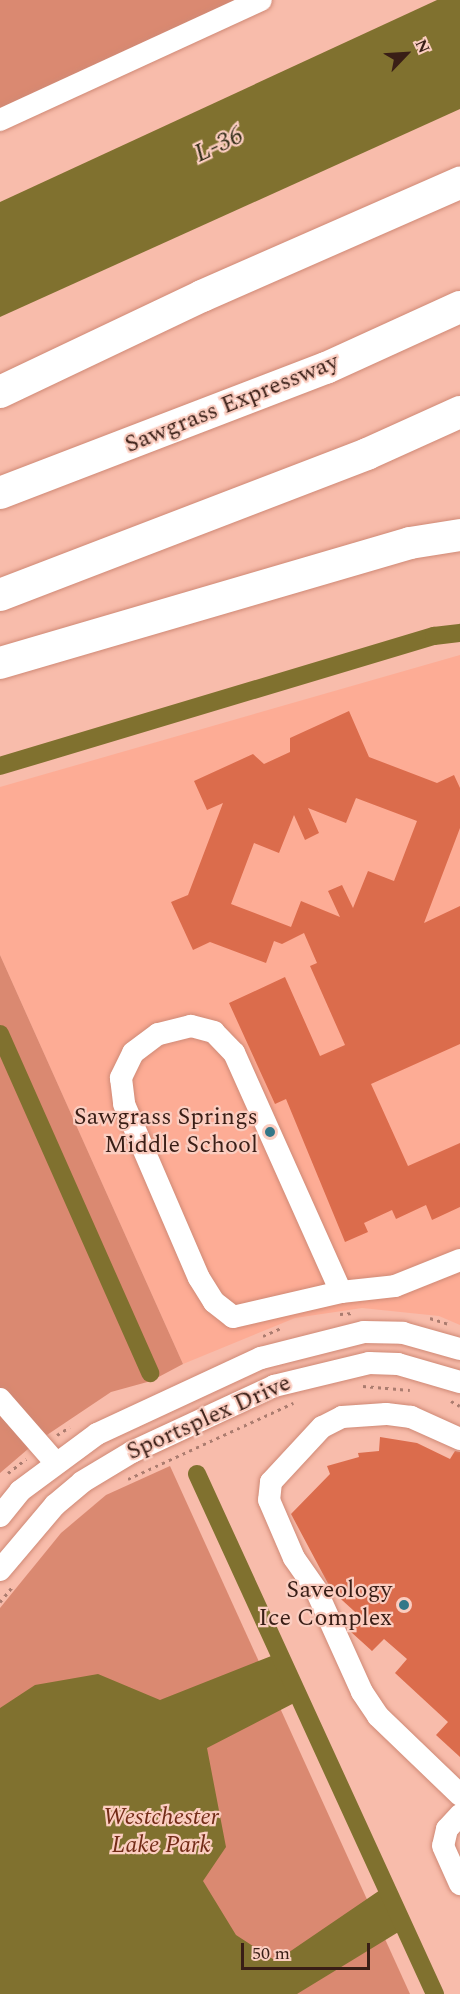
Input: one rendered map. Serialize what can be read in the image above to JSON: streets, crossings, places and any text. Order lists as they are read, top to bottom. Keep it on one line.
{"streets":{"highway":["Sawgrass Expressway"],"street":["Sportsplex Drive"]},"water":["L-36"],"parks":["Westchester Lake Park"],"places":["Sawgrass Springs Middle School","Saveology Ice Complex"],"scale_bar":"50 m","north":"top right"}
